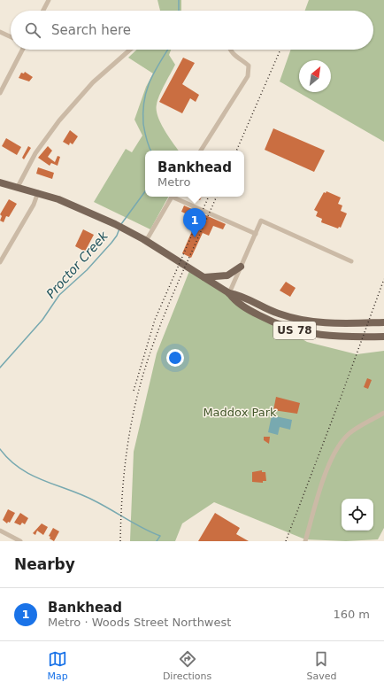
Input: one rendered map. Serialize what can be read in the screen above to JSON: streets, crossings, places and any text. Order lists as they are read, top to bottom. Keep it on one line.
{"streets":{"main road":["US 78"]},"water":["Proctor Creek"],"parks":["Maddox Park"],"north":"top right","page":{"search":"Search here","popup":["Bankhead","Metro"],"pins":"1","heading":"Nearby","list":[{"mark":"1","name":"Bankhead","note":"Metro · Woods Street Northwest","value":"160 m"}],"nav":["Map","Directions","Saved"]}}
